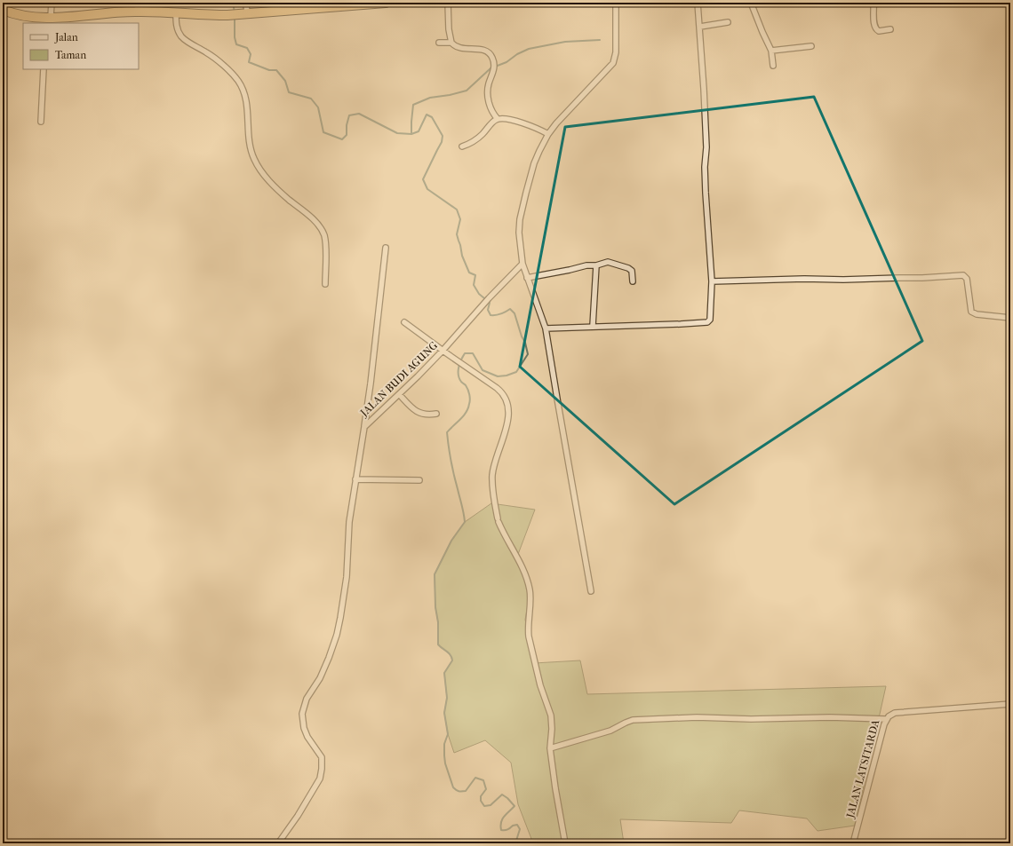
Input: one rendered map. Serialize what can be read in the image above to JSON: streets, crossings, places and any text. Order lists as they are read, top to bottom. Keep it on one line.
{"streets":{"street":["JALAN BUDI AGUNG","JALAN LATSITARDA"]},"legend":["Jalan","Taman"]}
